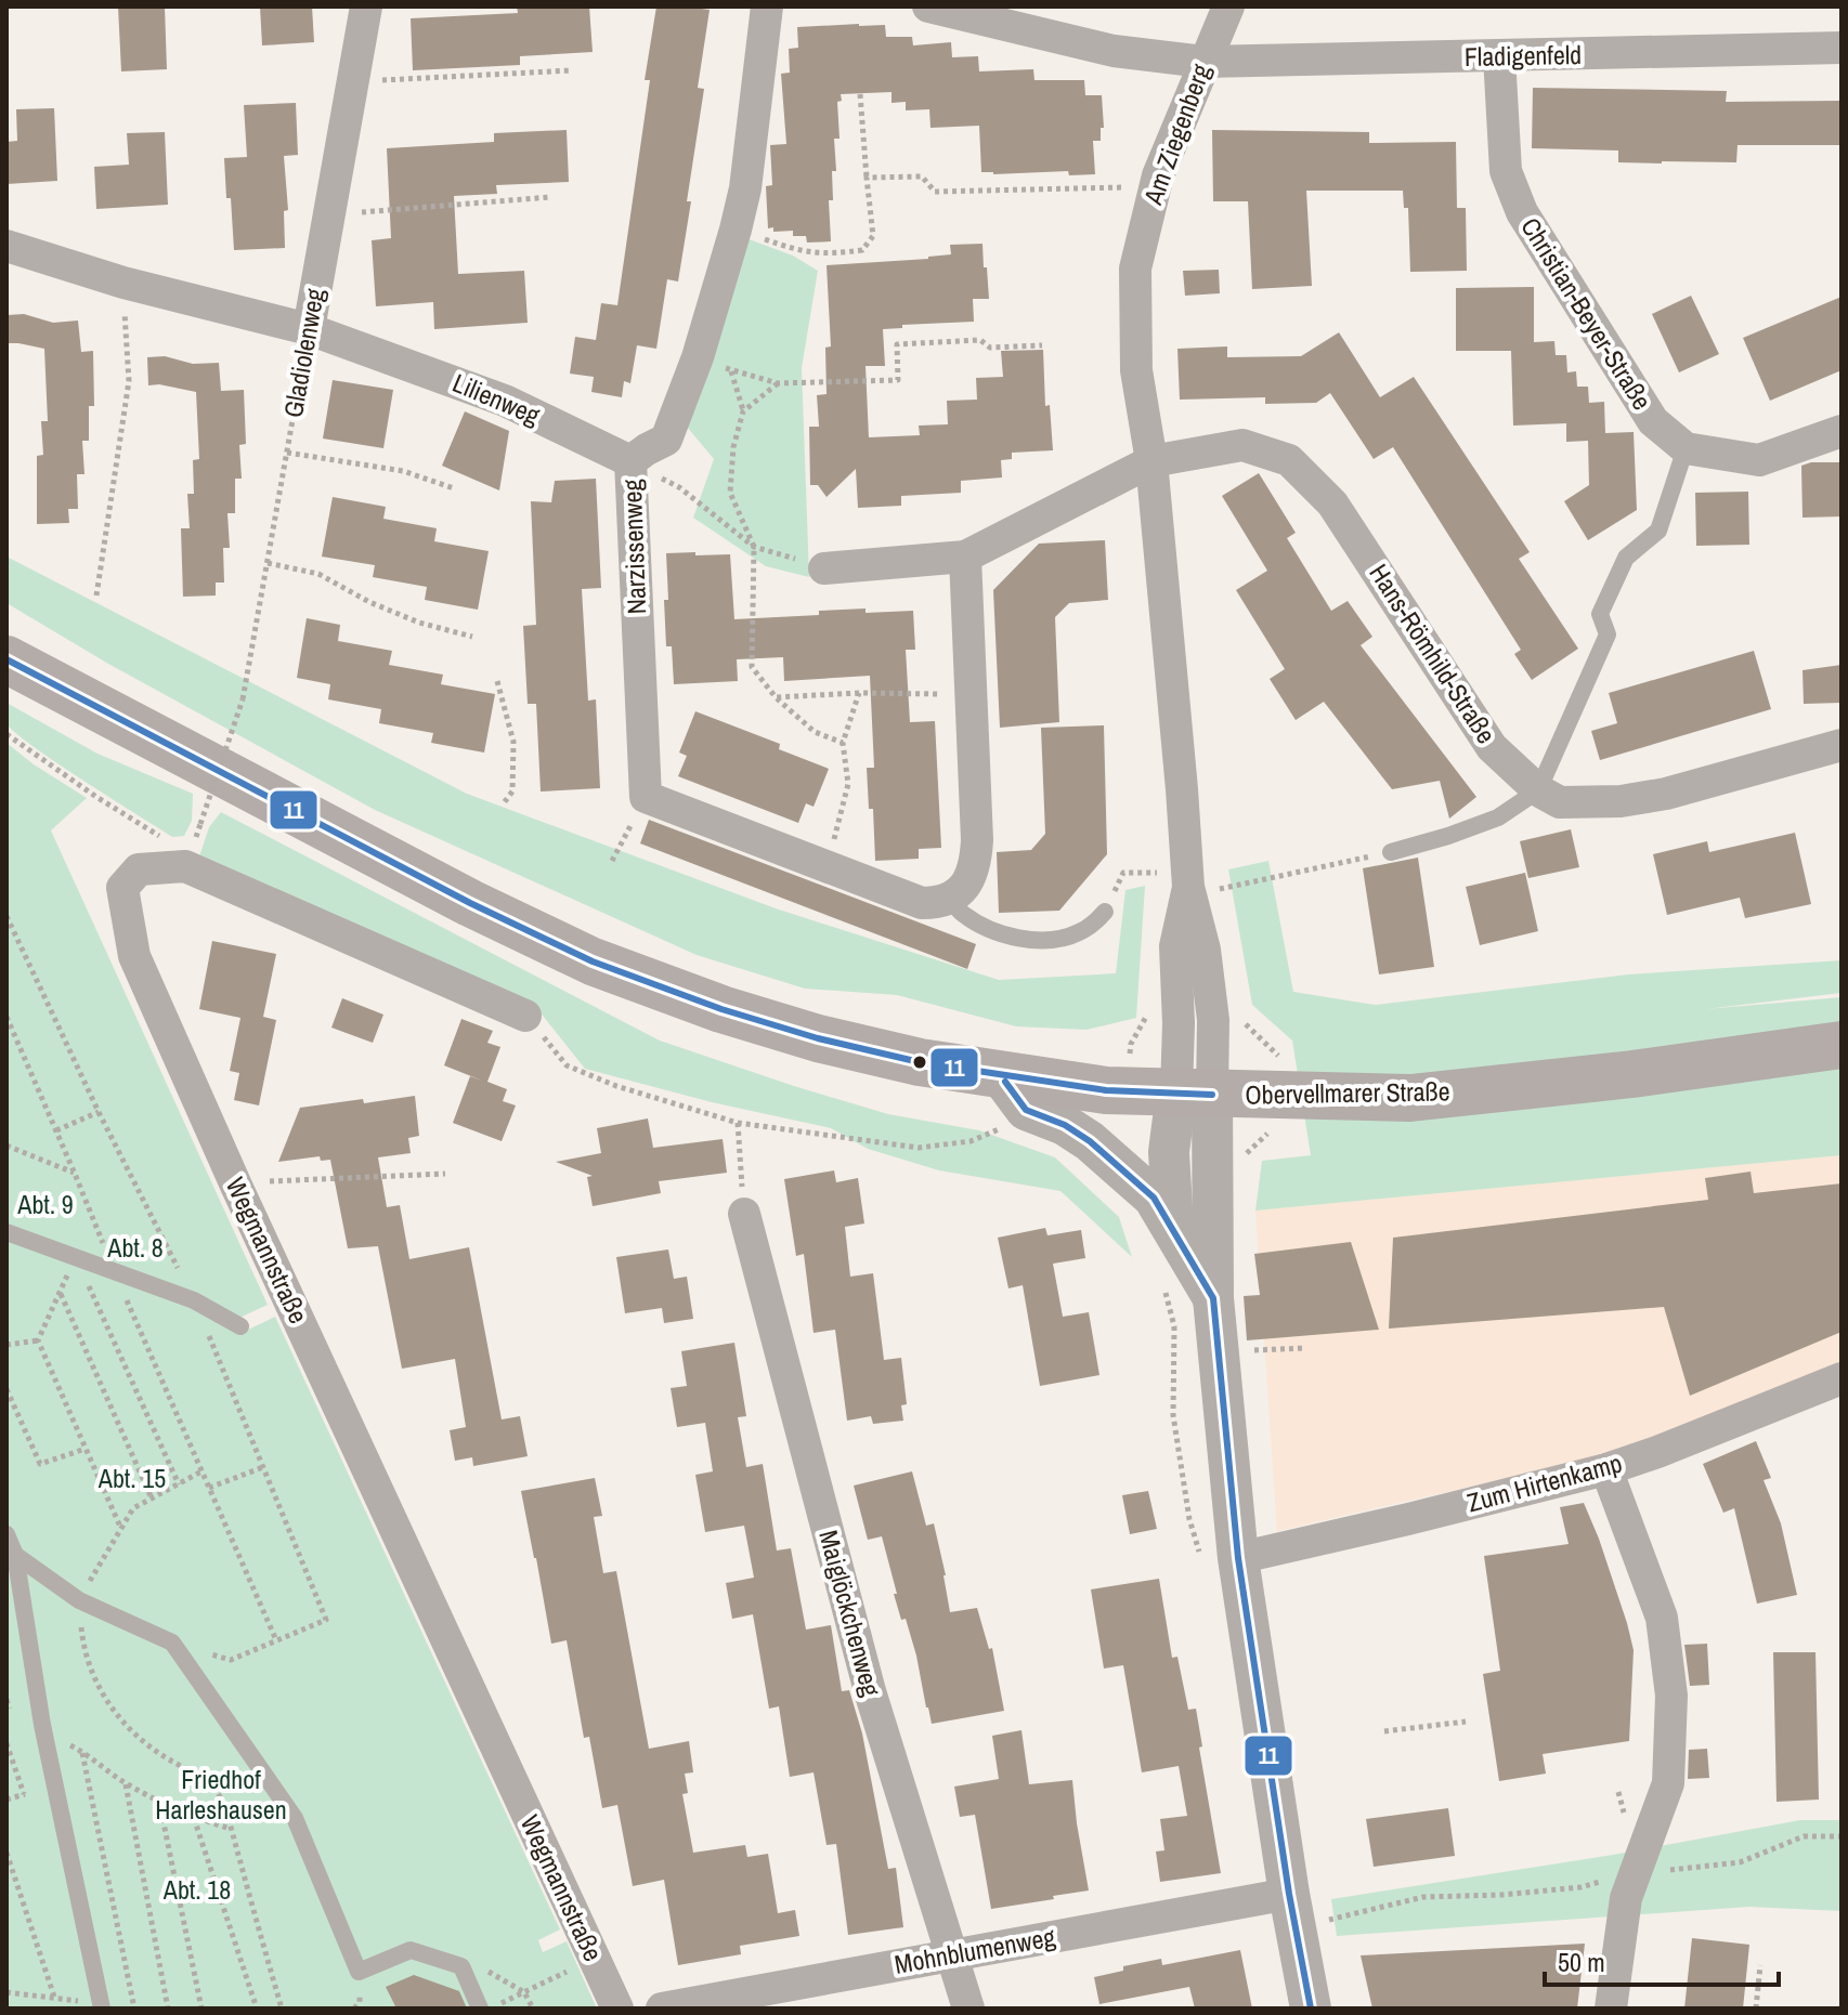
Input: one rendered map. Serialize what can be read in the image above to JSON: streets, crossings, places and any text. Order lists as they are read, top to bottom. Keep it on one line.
{"streets":{"main road":["Obervellmarer Straße"],"street":["Fladigenfeld","Am Ziegenberg","Christian-Beyer-Straße","Gladiolenweg","Lilienweg","Narzissenweg","Hans-Römhild-Straße","Wegmannstraße","Zum Hirtenkamp","Maiglöckchenweg","Mohnblumenweg"]},"crossings":[["Fladigenfeld","Am Ziegenberg"],["Fladigenfeld","Christian-Beyer-Straße"],["Am Ziegenberg","Hans-Römhild-Straße"],["Am Ziegenberg","Obervellmarer Straße"],["Gladiolenweg","Lilienweg"],["Lilienweg","Narzissenweg"],["Maiglöckchenweg","Mohnblumenweg"]],"parks":["Abt. 9","Abt. 8","Abt. 15","Friedhof Harleshausen","Abt. 18"],"lines":["transit line 11"],"scale_bar":"50 m"}
